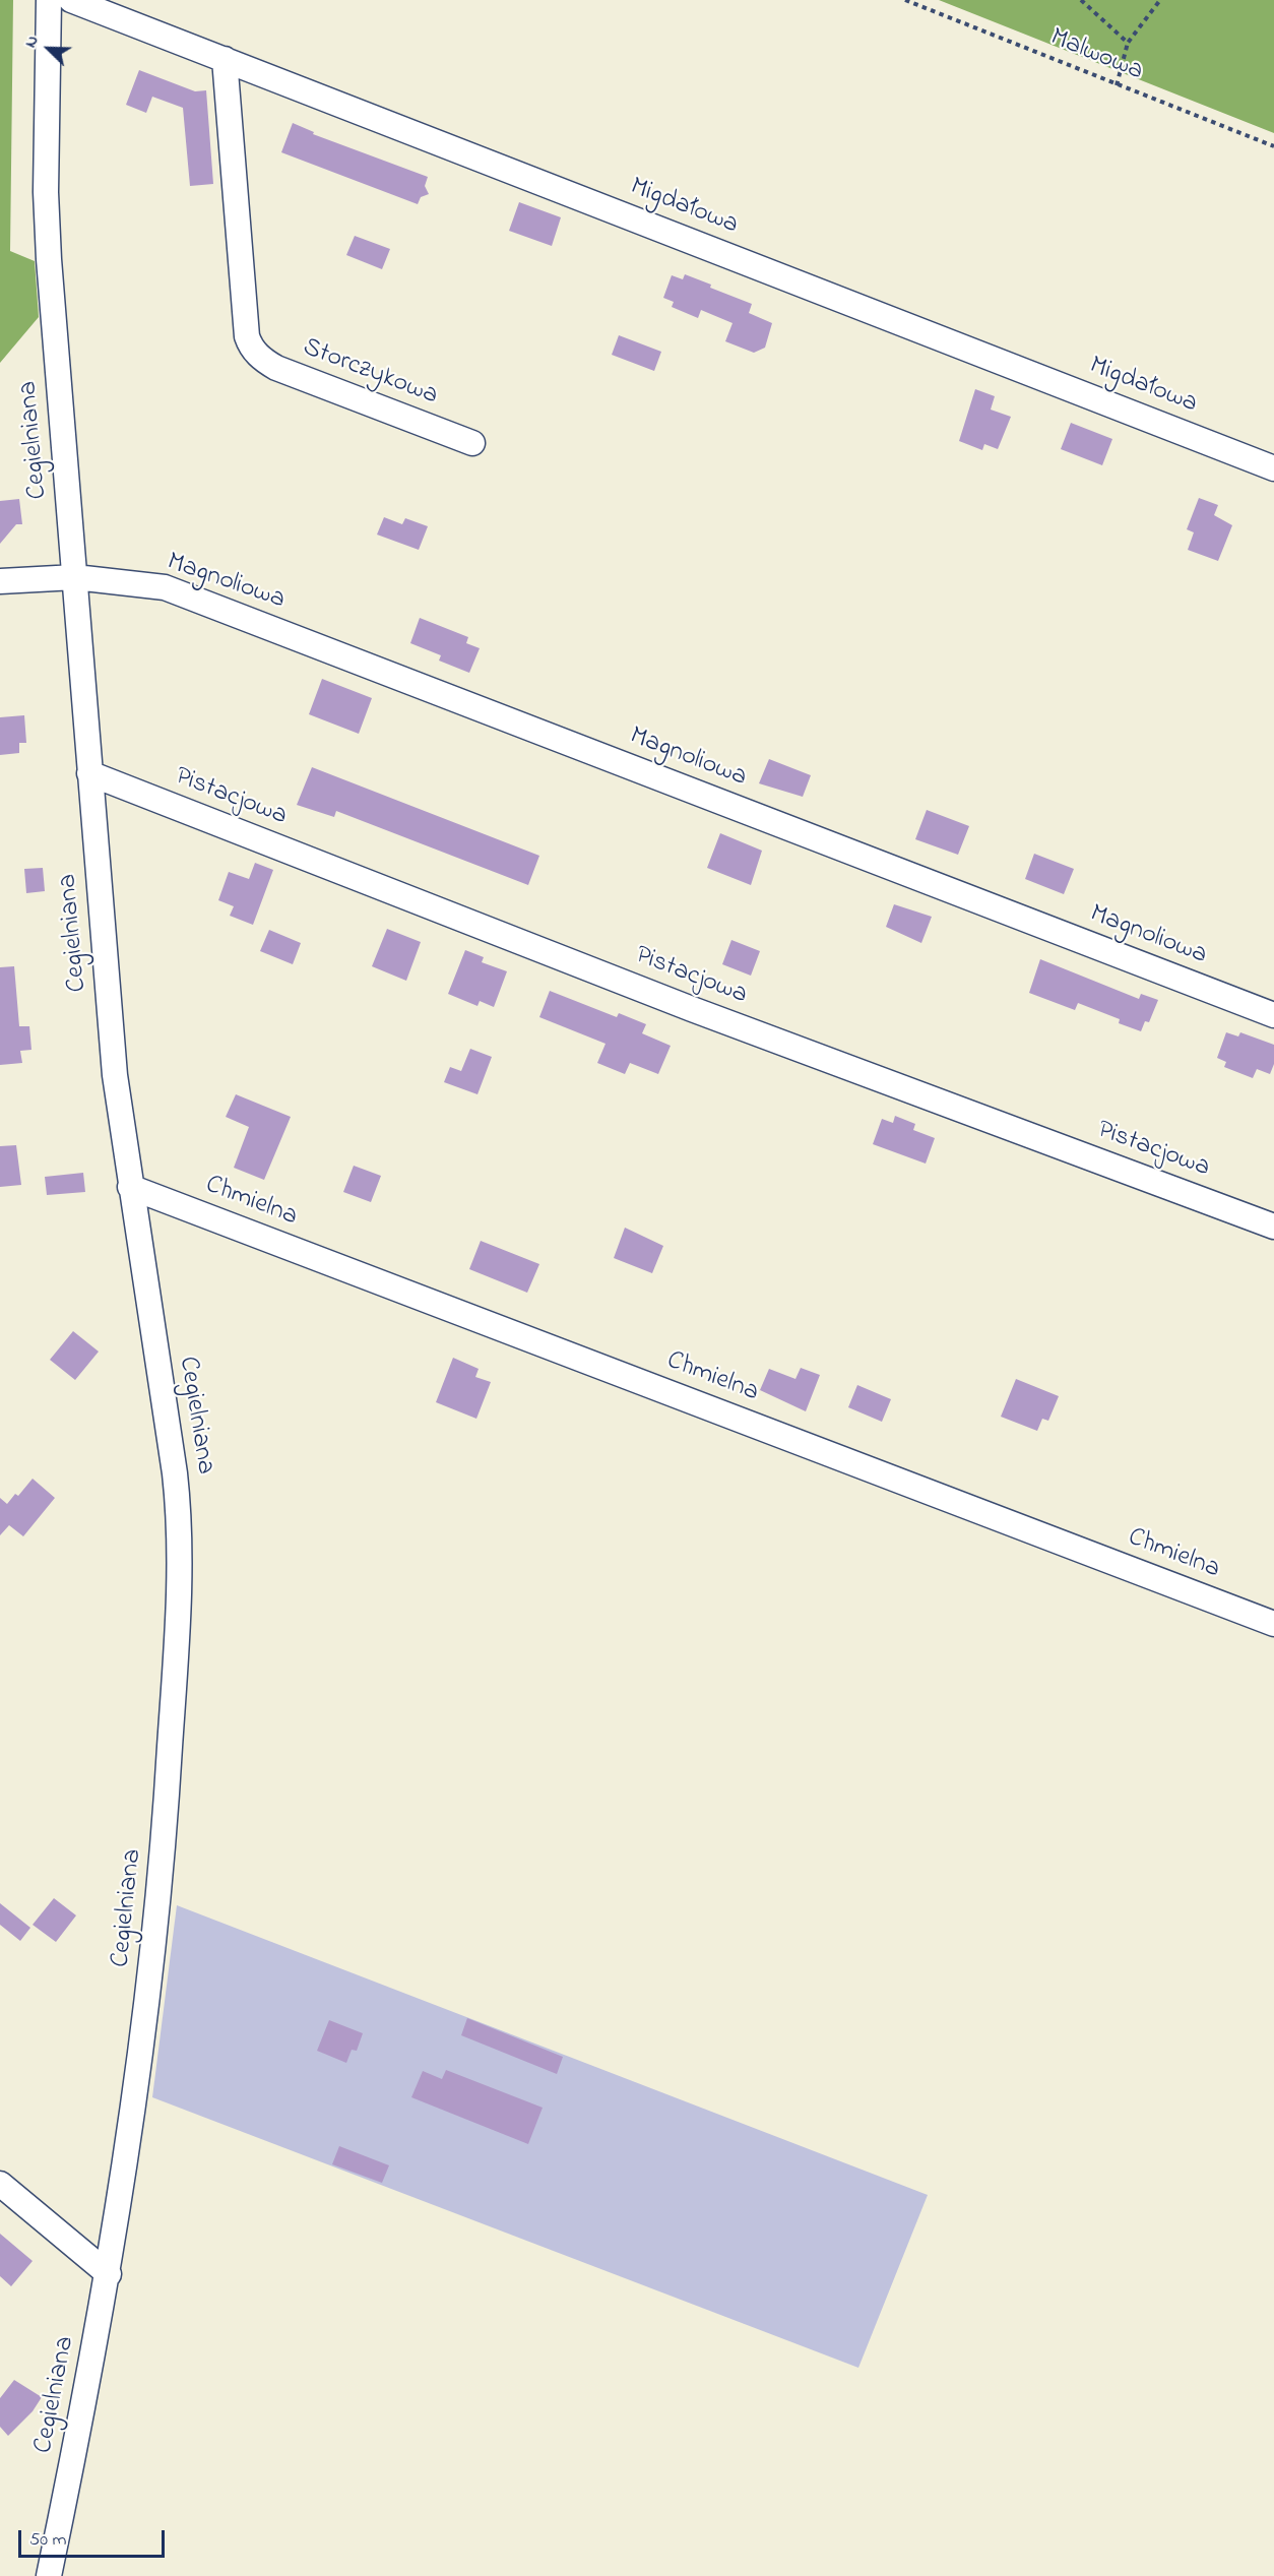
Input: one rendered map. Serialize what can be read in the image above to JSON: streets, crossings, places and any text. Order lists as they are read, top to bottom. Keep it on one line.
{"streets":{"street":["Migdałowa","Storczykowa","Cegielniana","Magnoliowa","Pistacjowa","Chmielna"],"path":["Malwowa"]},"crossings":[["Migdałowa","Storczykowa"],["Cegielniana","Magnoliowa"],["Cegielniana","Pistacjowa"],["Cegielniana","Chmielna"]],"scale_bar":"50 m","north":"top left"}
